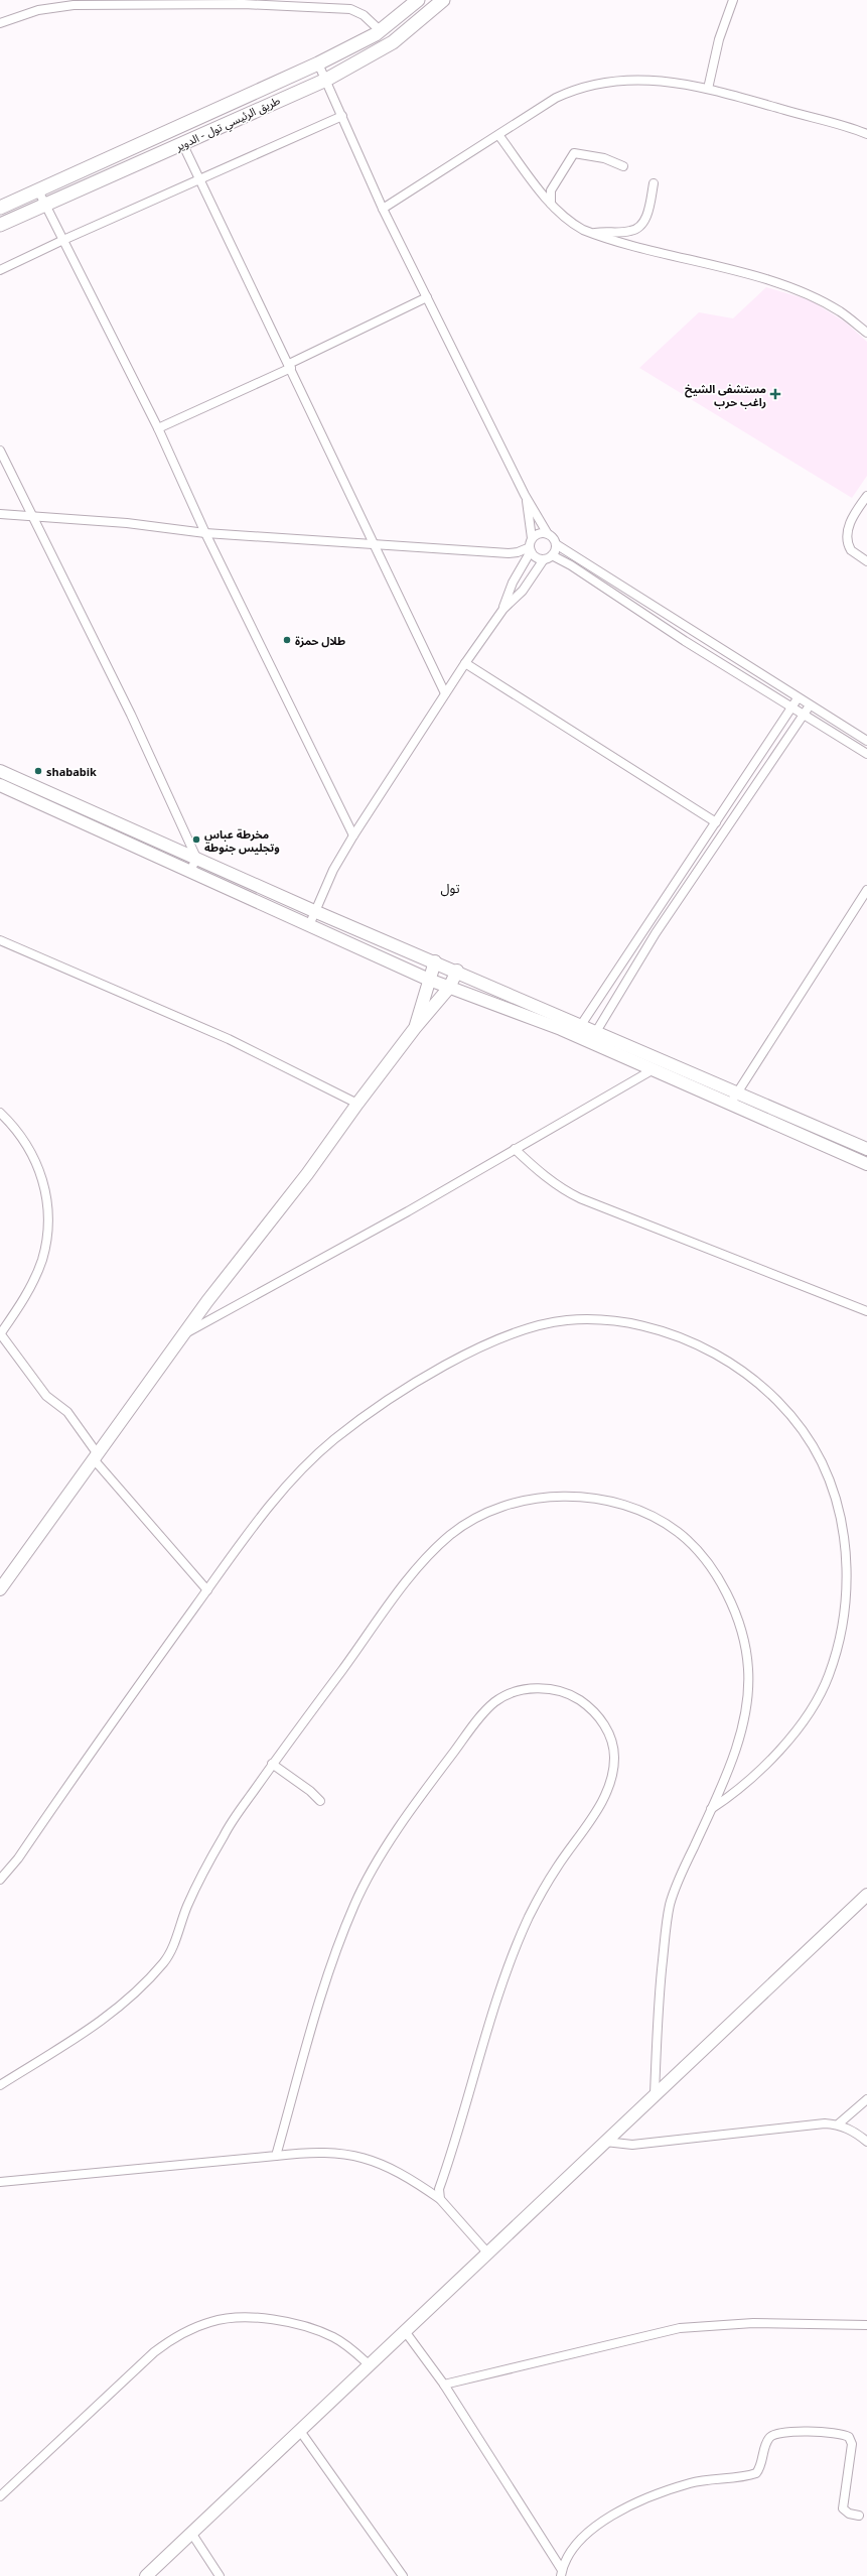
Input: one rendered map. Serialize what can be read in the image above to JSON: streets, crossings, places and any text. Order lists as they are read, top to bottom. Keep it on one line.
{"streets":{"main road":["طريق الرئيسي تول - الدوير"]},"districts":["تول"],"places":{"health":["مستشفى الشيخ راغب حرب"],"other":["طلال حمزة","shababik","مخرطة عباس وتجليس جنوطة"]}}
